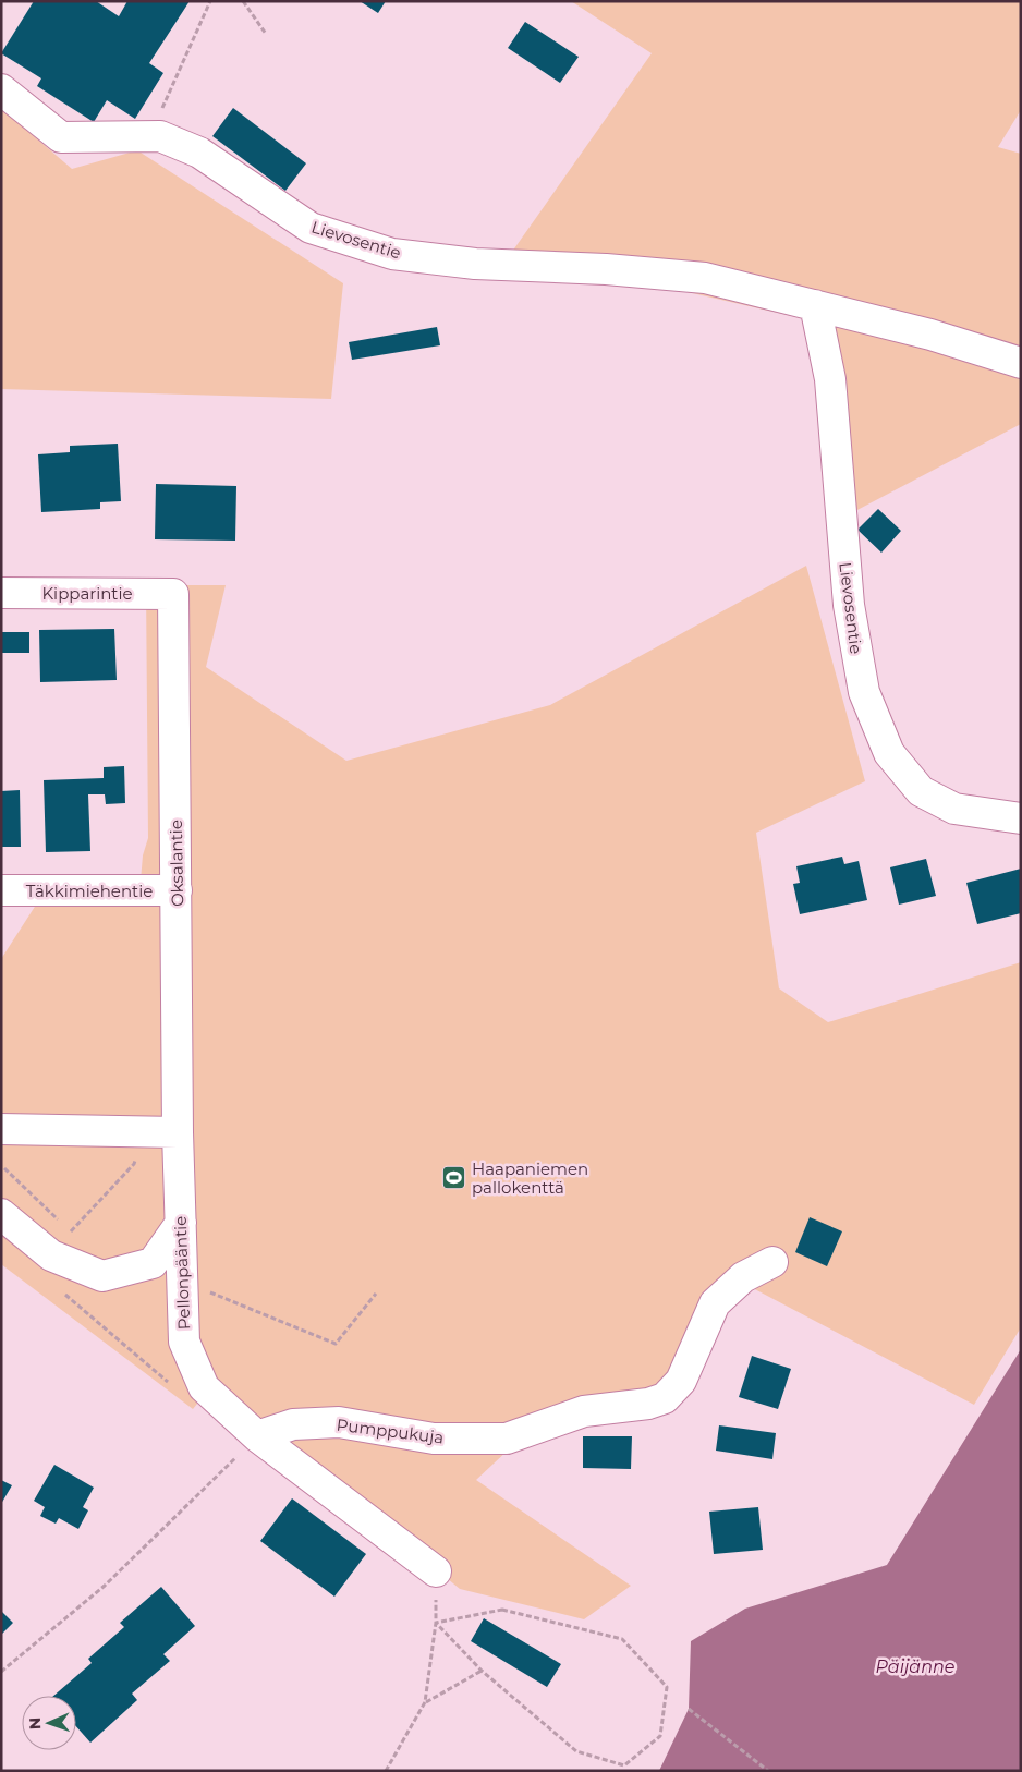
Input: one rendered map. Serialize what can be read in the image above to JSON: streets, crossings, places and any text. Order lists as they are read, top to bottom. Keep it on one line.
{"streets":{"street":["Lievosentie","Kipparintie","Oksalantie","Täkkimiehentie","Pellonpääntie","Pumppukuja"]},"crossings":[["Kipparintie","Oksalantie"],["Oksalantie","Täkkimiehentie"],["Oksalantie","Pellonpääntie"],["Pellonpääntie","Pumppukuja"]],"water":["Päijänne"],"places":{"sports":["Haapaniemen pallokenttä"]},"north":"left"}
